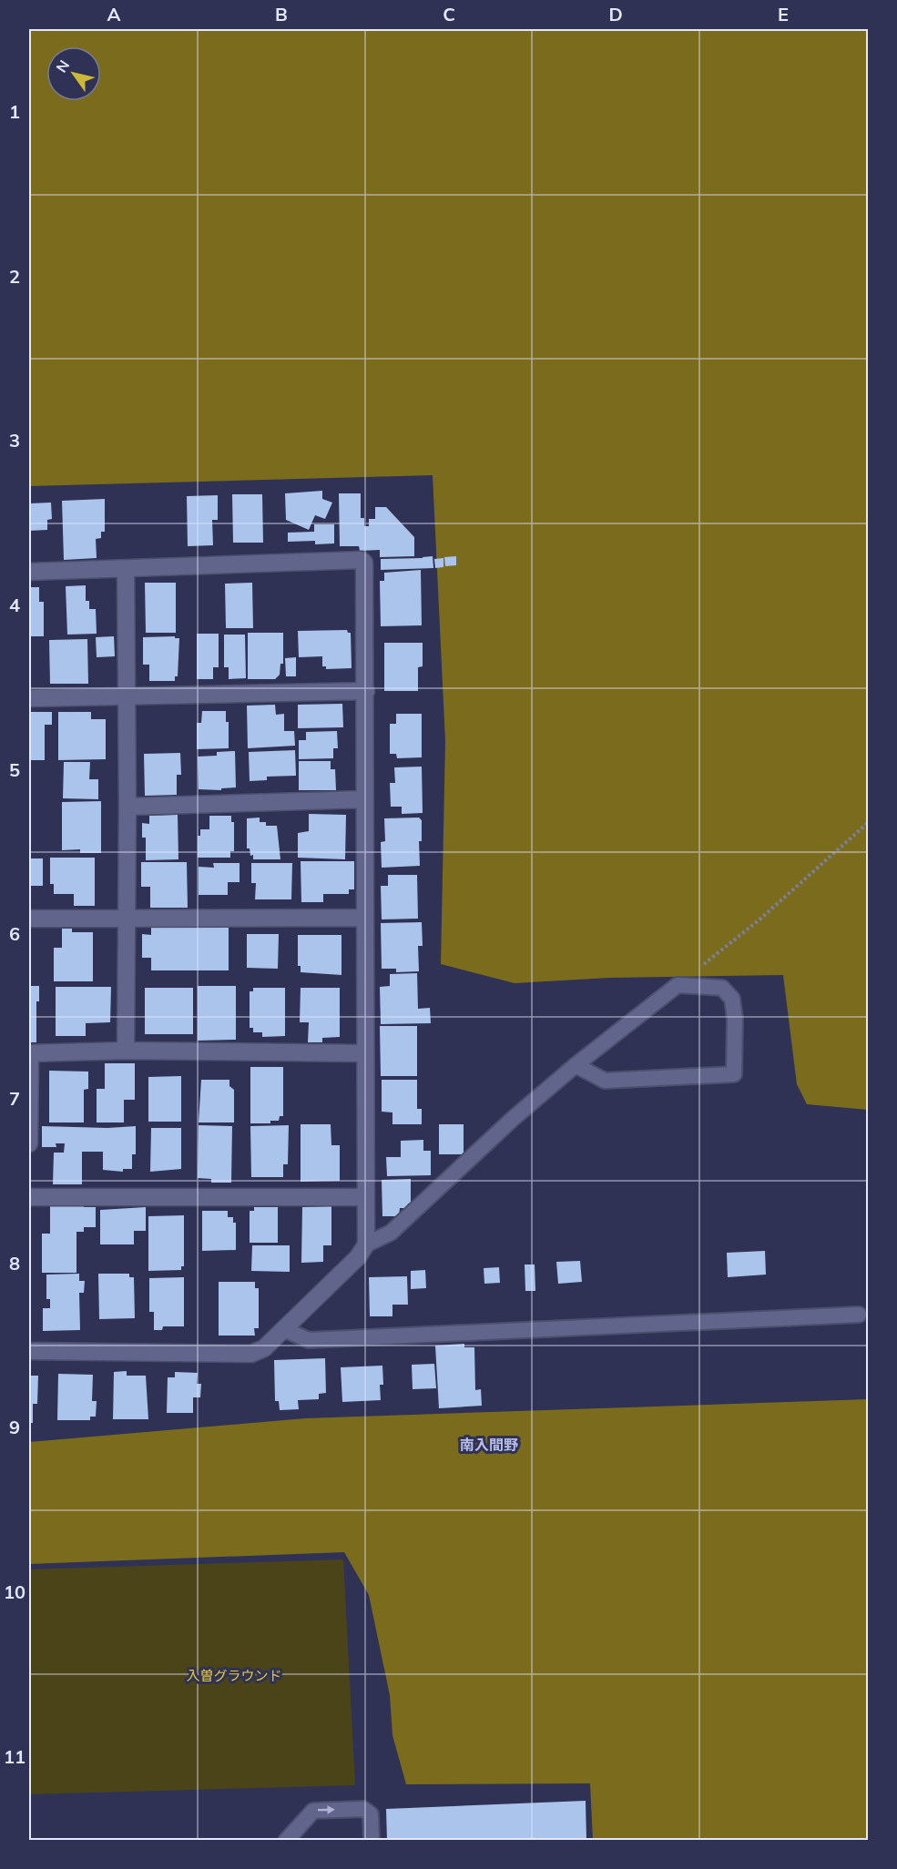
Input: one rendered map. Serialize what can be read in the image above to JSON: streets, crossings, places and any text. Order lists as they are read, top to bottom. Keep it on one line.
{"districts":["南入間野"],"parks":["入曽グラウンド"],"north":"top left","grid":{"columns":["A","B","C","D","E"],"rows":["1","2","3","4","5","6","7","8","9","10","11"]}}
